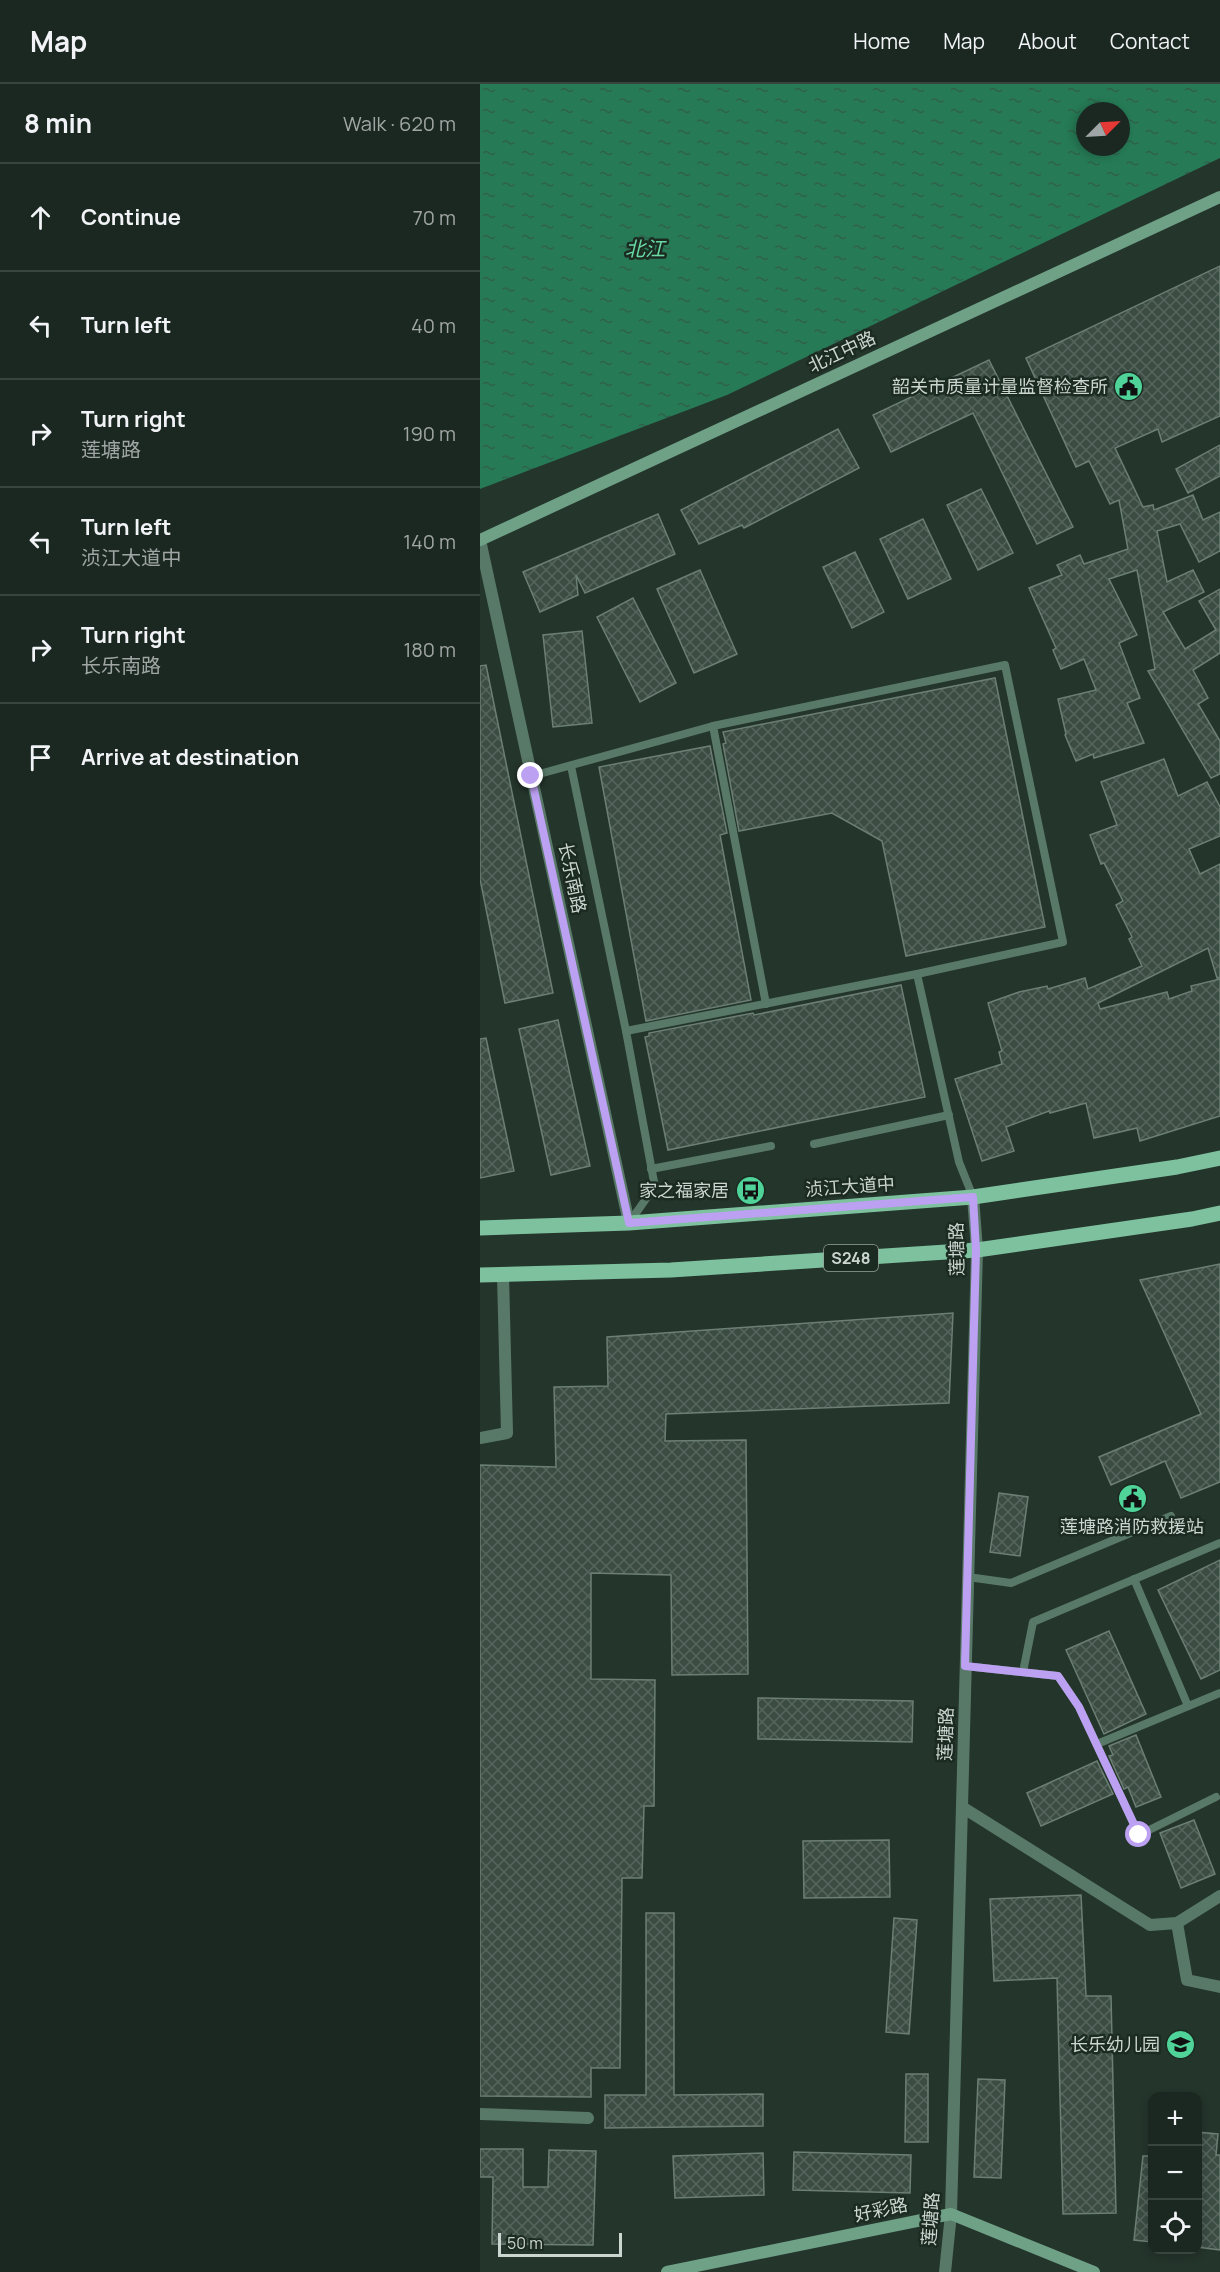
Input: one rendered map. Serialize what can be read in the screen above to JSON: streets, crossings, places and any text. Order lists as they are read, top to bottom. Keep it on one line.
{"streets":{"main road":["浈江大道中","S248"],"street":["北江中路","长乐南路","莲塘路","好彩路"]},"crossings":[["北江中路","长乐南路"],["长乐南路","浈江大道中"],["浈江大道中","莲塘路"],["莲塘路","S248"],["莲塘路","好彩路"]],"water":["北江"],"places":{"public building":["韶关市质量计量监督检查所","莲塘路消防救援站"],"bus stop":["家之福家居"],"school or university":["长乐幼儿园"]},"scale_bar":"50 m","north":"top right","page":{"header":"Map","nav":["Home","Map","About","Contact"],"heading":["8 min","Walk · 620 m"],"list":[["Continue","70 m"],["Turn left","40 m"],["Turn right","莲塘路","190 m"],["Turn left","浈江大道中","140 m"],["Turn right","长乐南路","180 m"],"Arrive at destination"],"map_buttons":["+","−"],"scale":"50 m"}}
